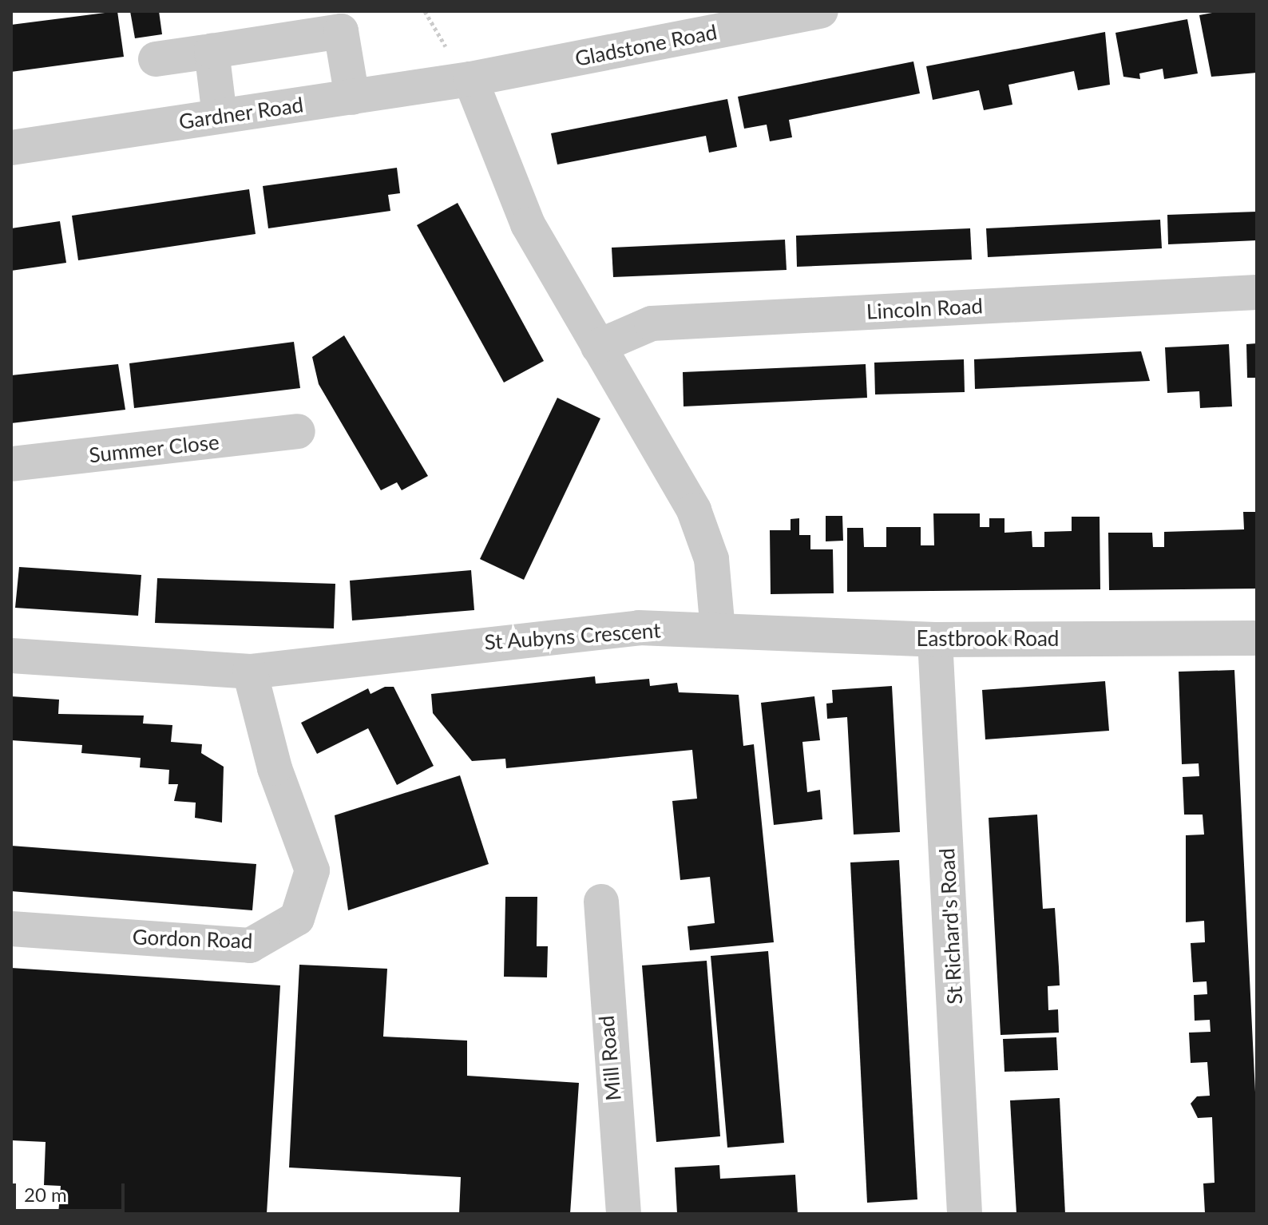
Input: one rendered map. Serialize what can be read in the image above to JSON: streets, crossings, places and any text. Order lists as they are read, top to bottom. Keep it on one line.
{"streets":{"street":["Gladstone Road","Gardner Road","Lincoln Road","Summer Close","St Aubyns Crescent","Eastbrook Road","St Richard's Road","Gordon Road","Mill Road"]},"crossings":[["Gladstone Road","Gardner Road"],["St Aubyns Crescent","Eastbrook Road"],["St Aubyns Crescent","Gordon Road"],["Eastbrook Road","St Richard's Road"]],"scale_bar":"20 m"}
